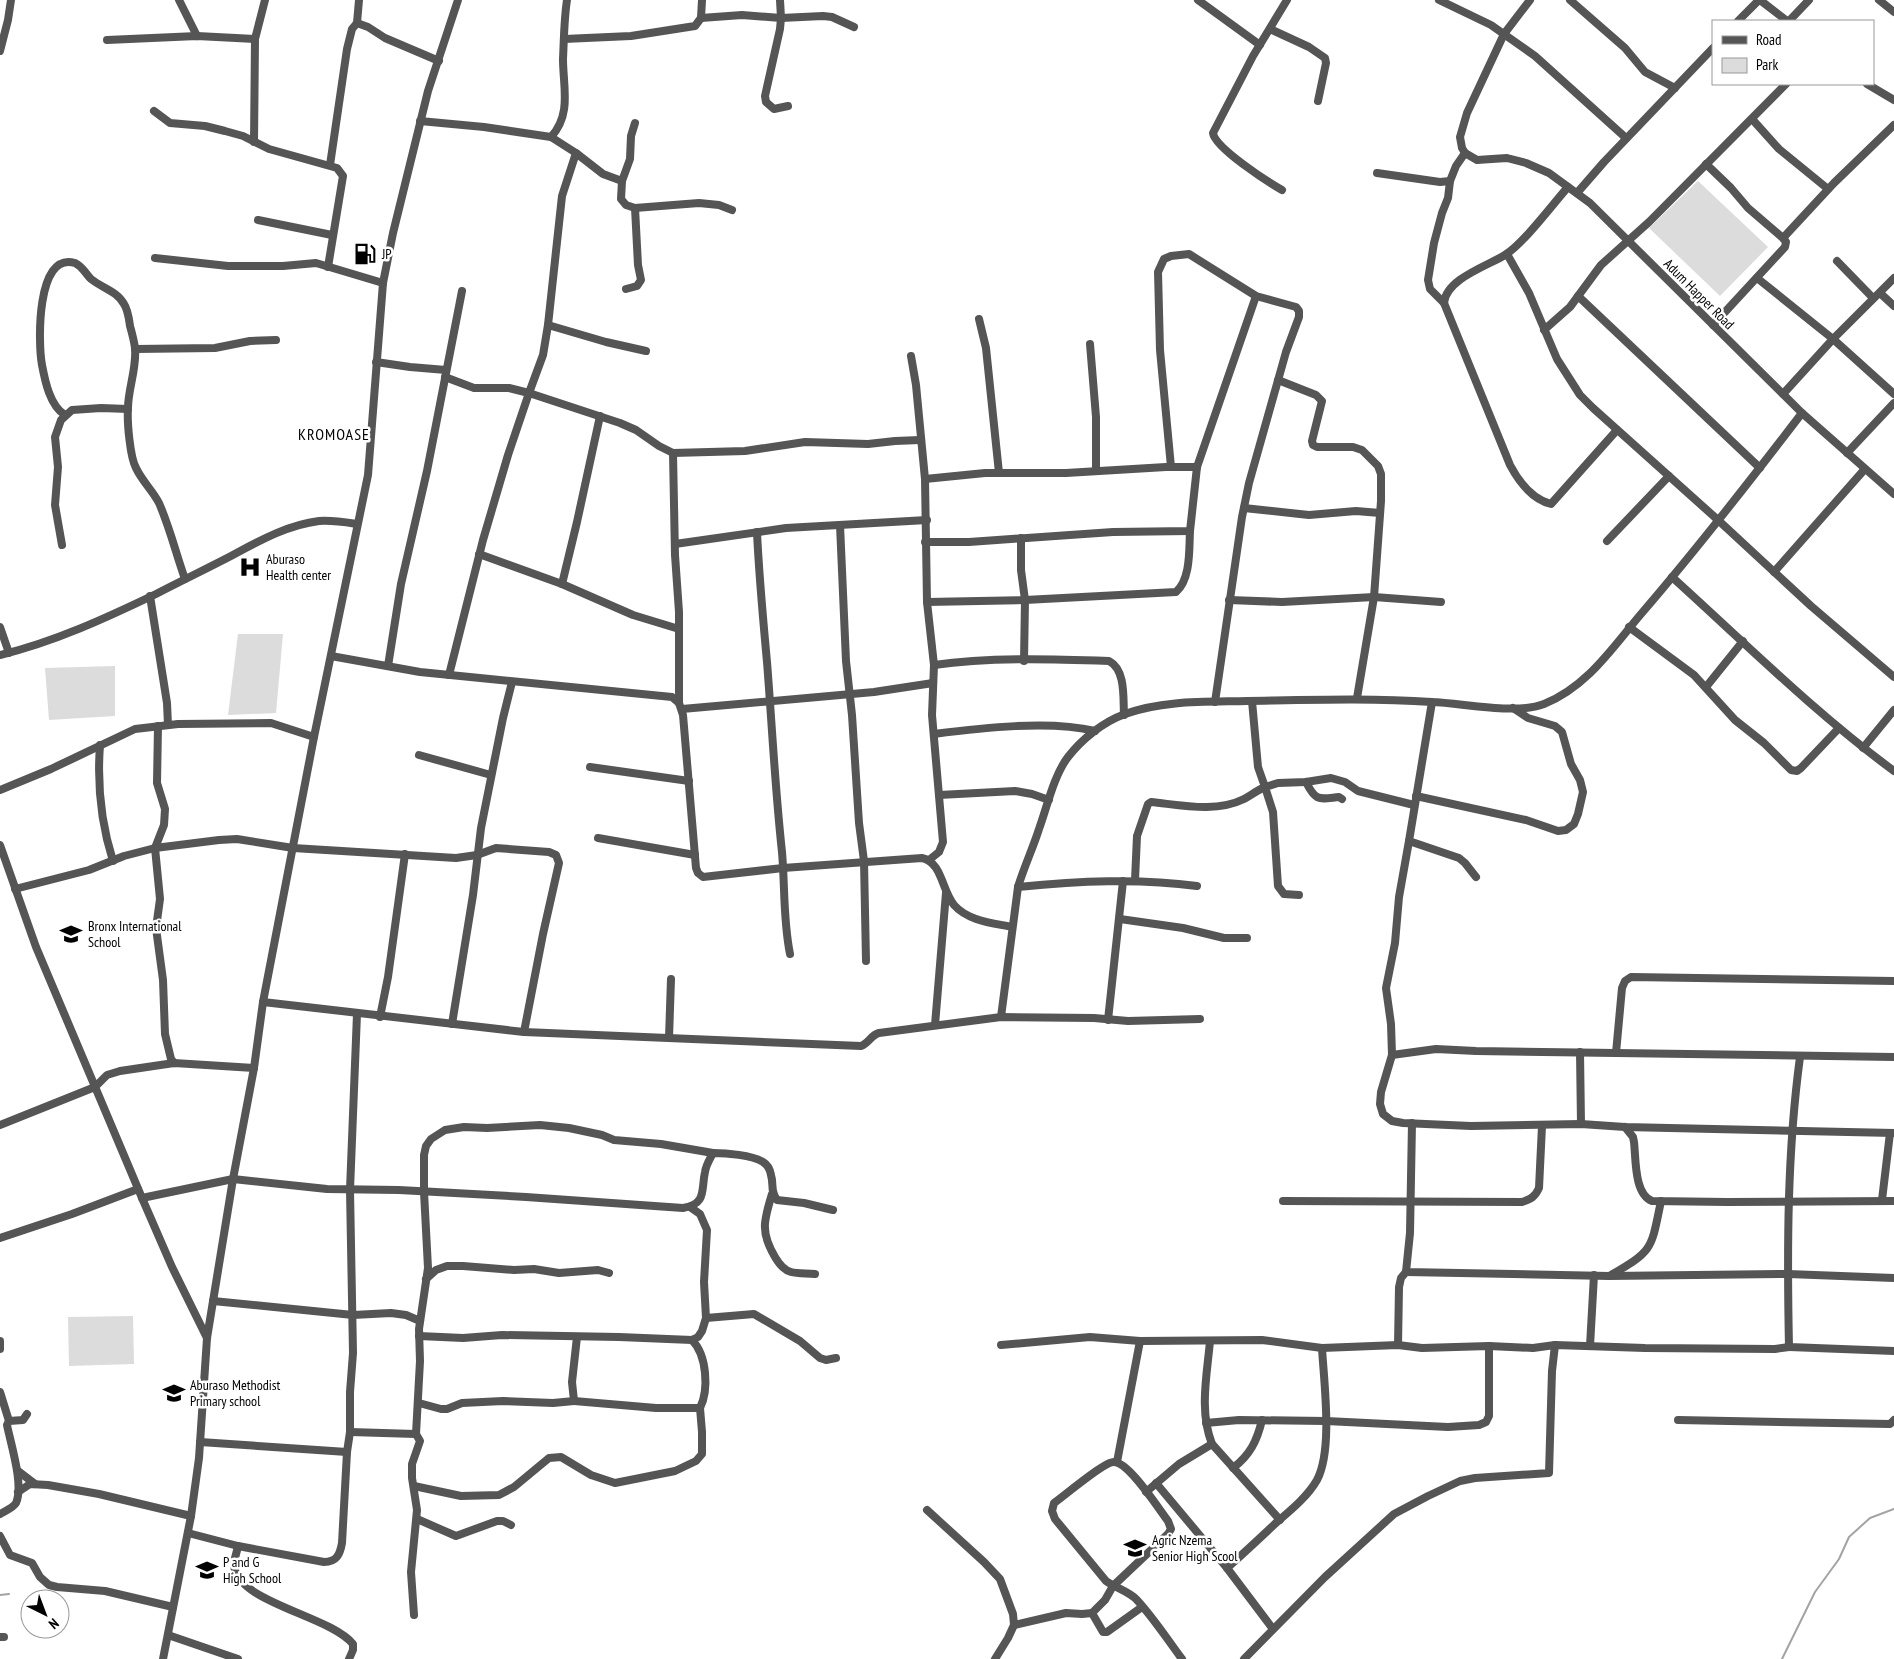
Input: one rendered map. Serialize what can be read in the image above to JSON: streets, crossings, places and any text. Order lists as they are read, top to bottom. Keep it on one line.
{"streets":{"street":["Adum Happer Road"]},"districts":["KROMOASE"],"places":{"fuel station":["JP"],"hospital":["Aburaso Health center"],"school or university":["Bronx International School","Aburaso Methodist Primary school","Agric Nzema Senior High Scool","P and G High School"]},"legend":["Road","Park"],"north":"bottom right"}
